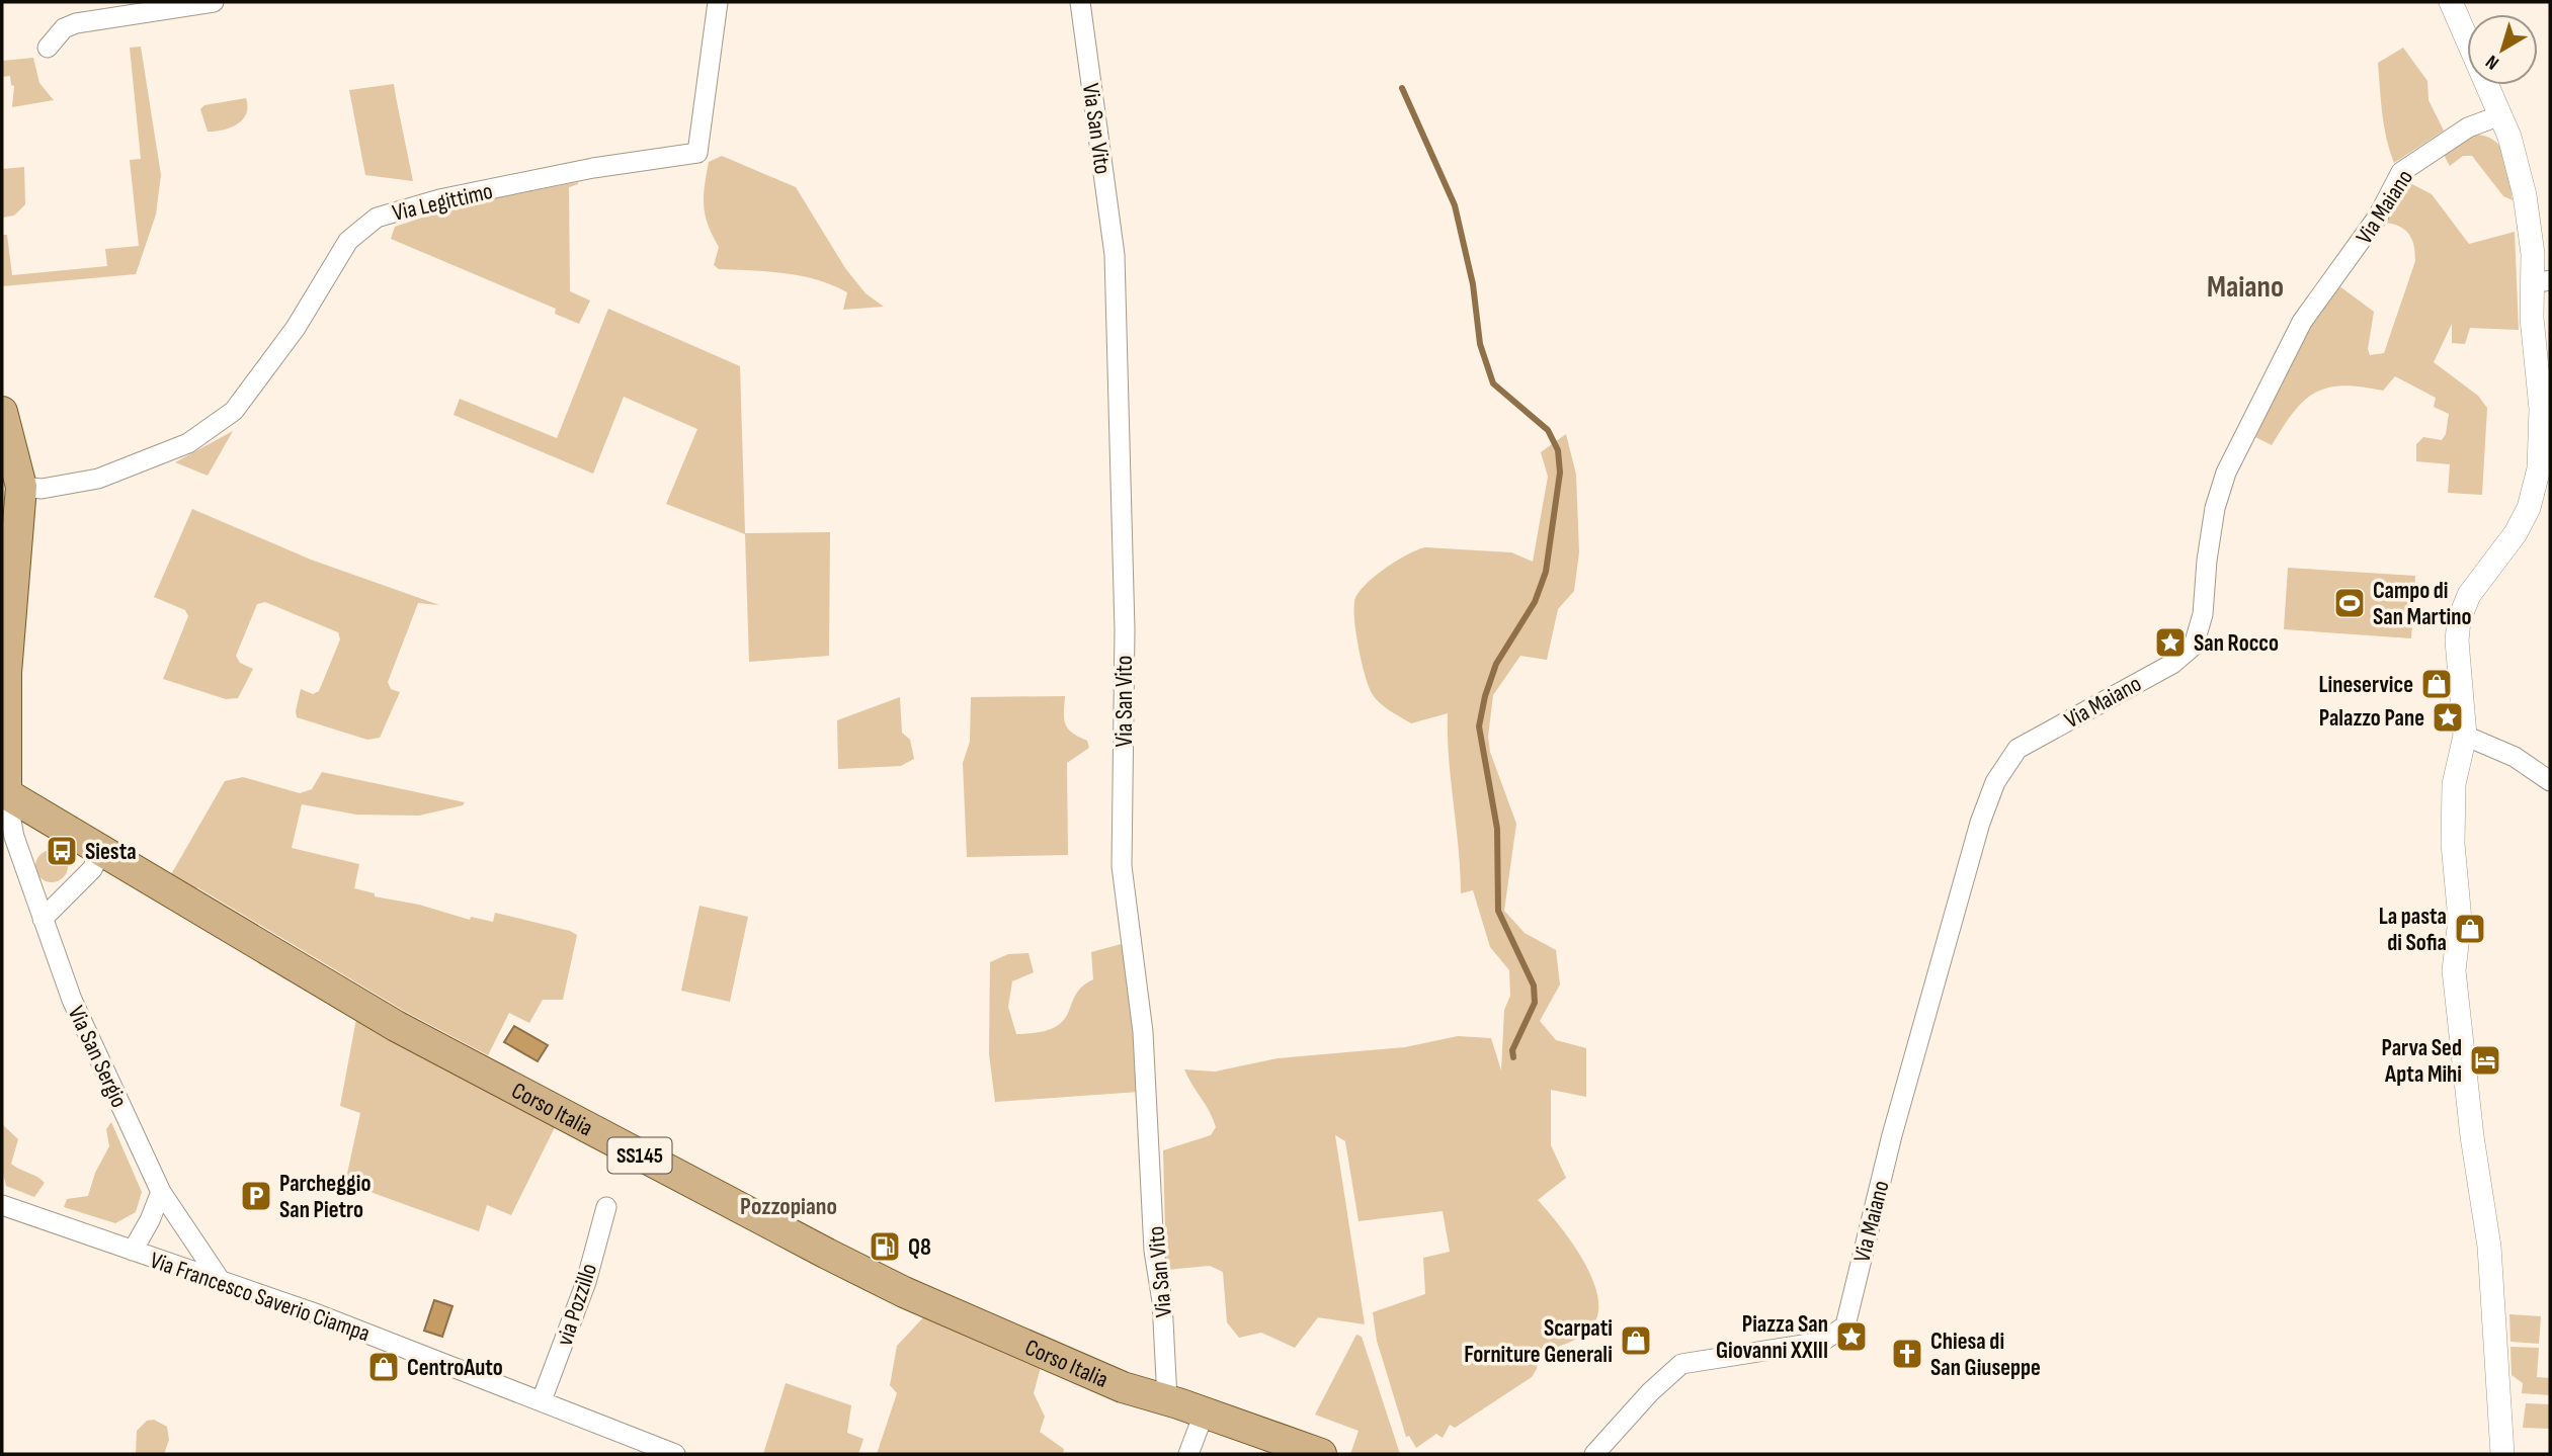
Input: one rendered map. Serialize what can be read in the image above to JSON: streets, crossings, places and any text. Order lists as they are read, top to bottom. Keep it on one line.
{"streets":{"main road":["Corso Italia","SS145"],"street":["Via San Vito","Via Legittimo","Via Maiano","Via San Sergio","Via Francesco Saverio Ciampa","via Pozzillo"]},"crossings":[["Via San Vito","Corso Italia"],["Via San Sergio","Corso Italia"],["Via San Sergio","Via Francesco Saverio Ciampa"],["Via Francesco Saverio Ciampa","via Pozzillo"]],"districts":["Maiano","Pozzopiano"],"places":{"sports":["Campo di San Martino"],"place":["San Rocco","Palazzo Pane","Piazza San Giovanni XXIII"],"shop":["Lineservice","La pasta di Sofia","Scarpati Forniture Generali","CentroAuto"],"bus stop":["Siesta"],"hotel":["Parva Sed Apta Mihi"],"parking":["Parcheggio San Pietro"],"fuel station":["Q8"],"church":["Chiesa di San Giuseppe"]},"north":"bottom left"}
